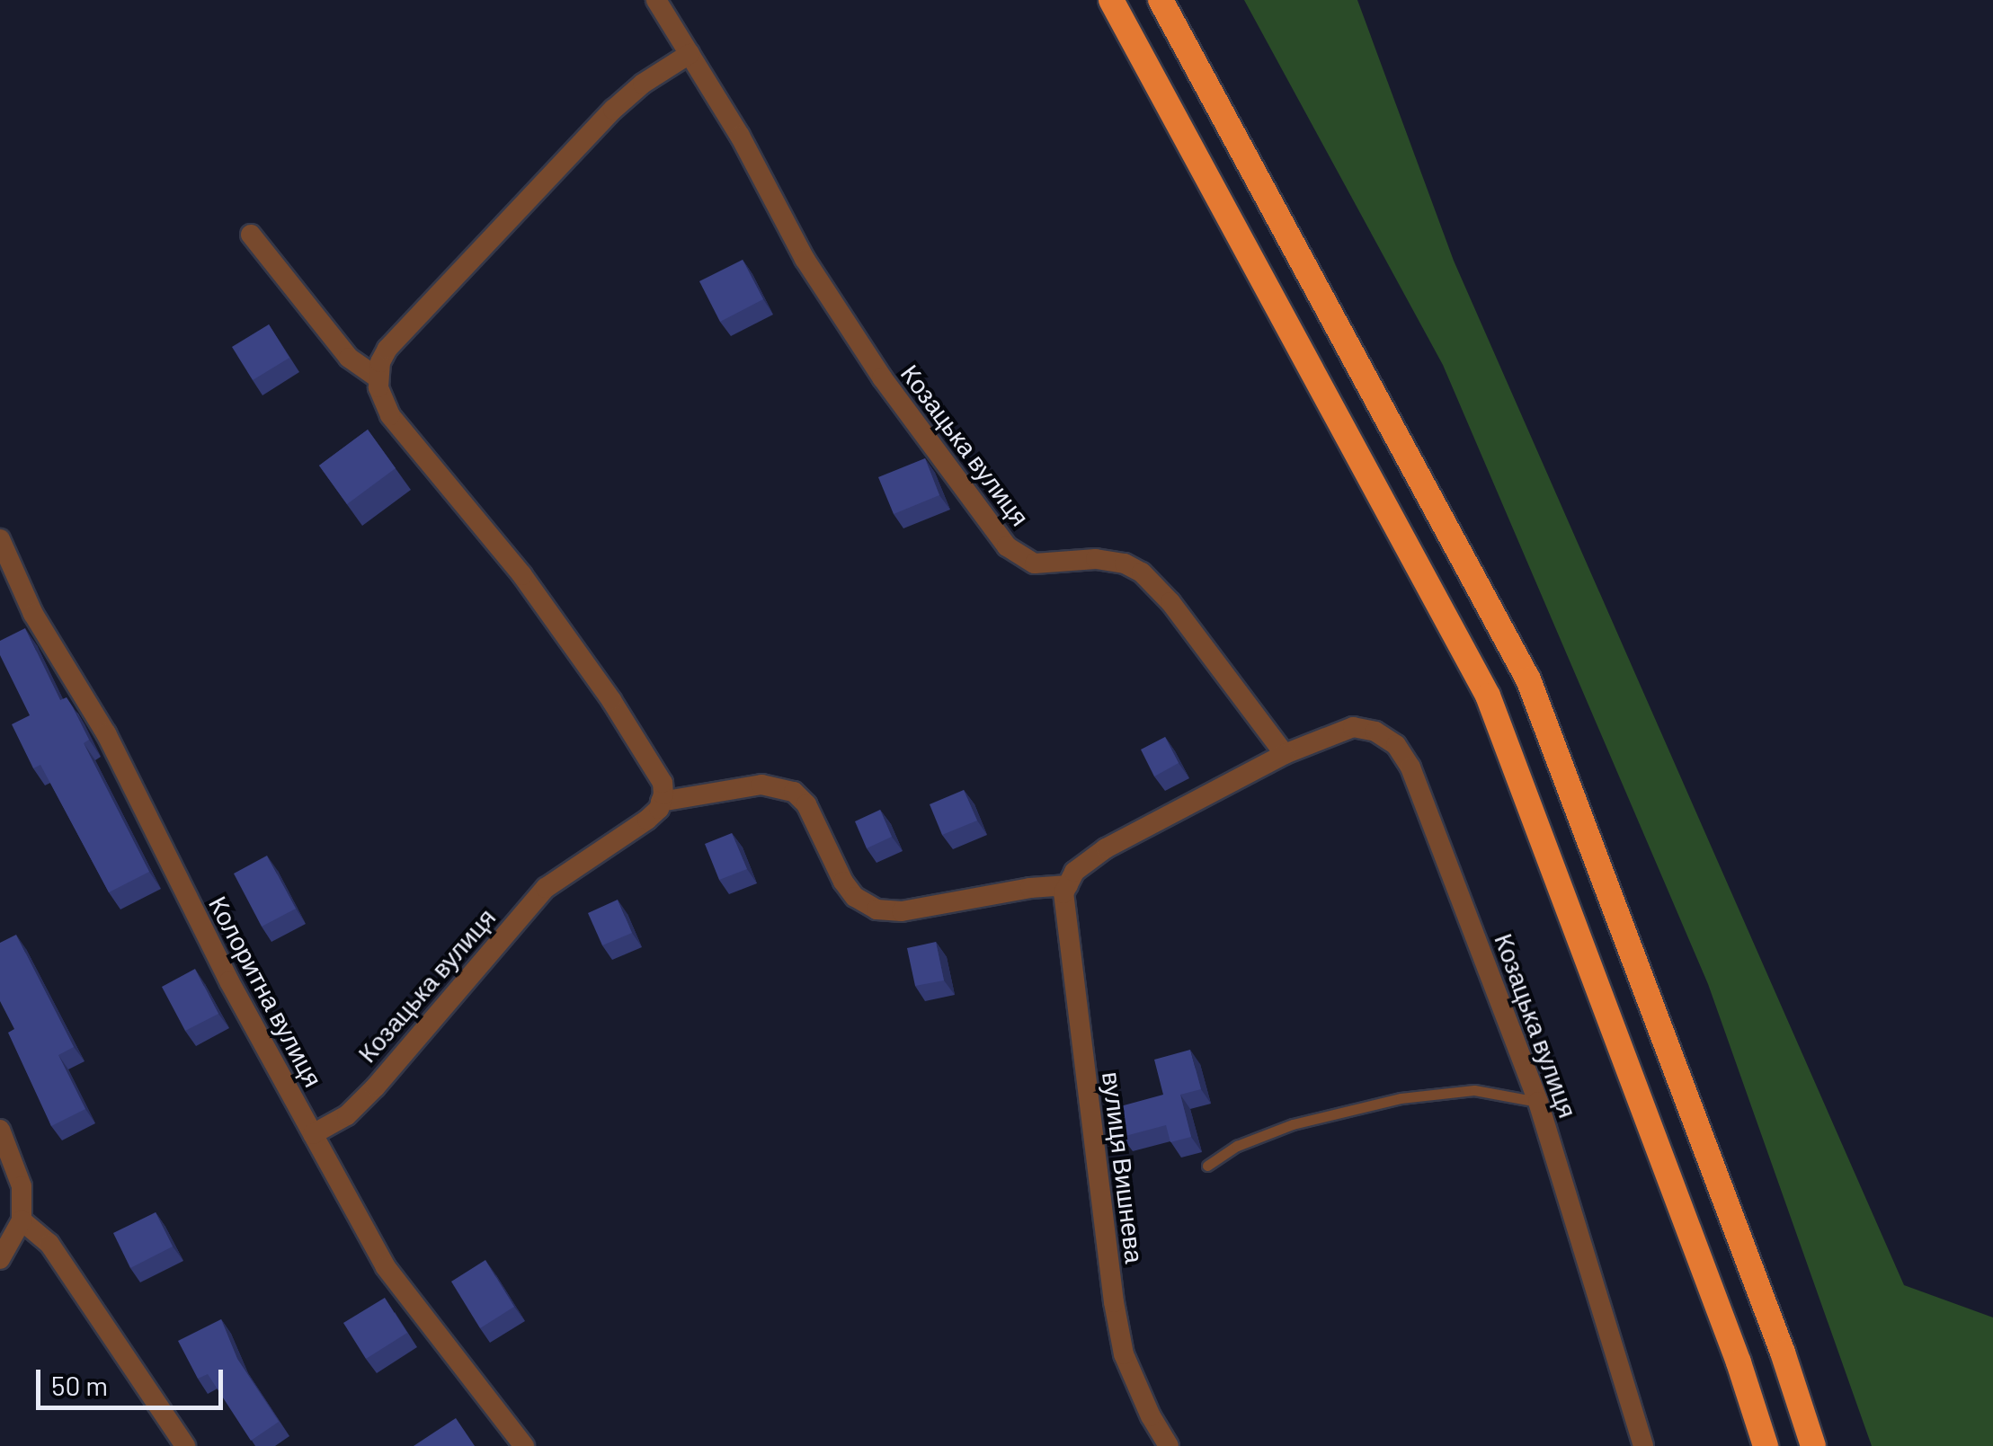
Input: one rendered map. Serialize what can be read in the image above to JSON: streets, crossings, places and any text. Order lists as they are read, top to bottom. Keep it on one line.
{"streets":{"street":["Козацька вулиця","Колоритна вулиця","вулиця Вишнева"]},"crossings":[["Козацька вулиця","Колоритна вулиця"],["Козацька вулиця","вулиця Вишнева"]],"scale_bar":"50 m"}
